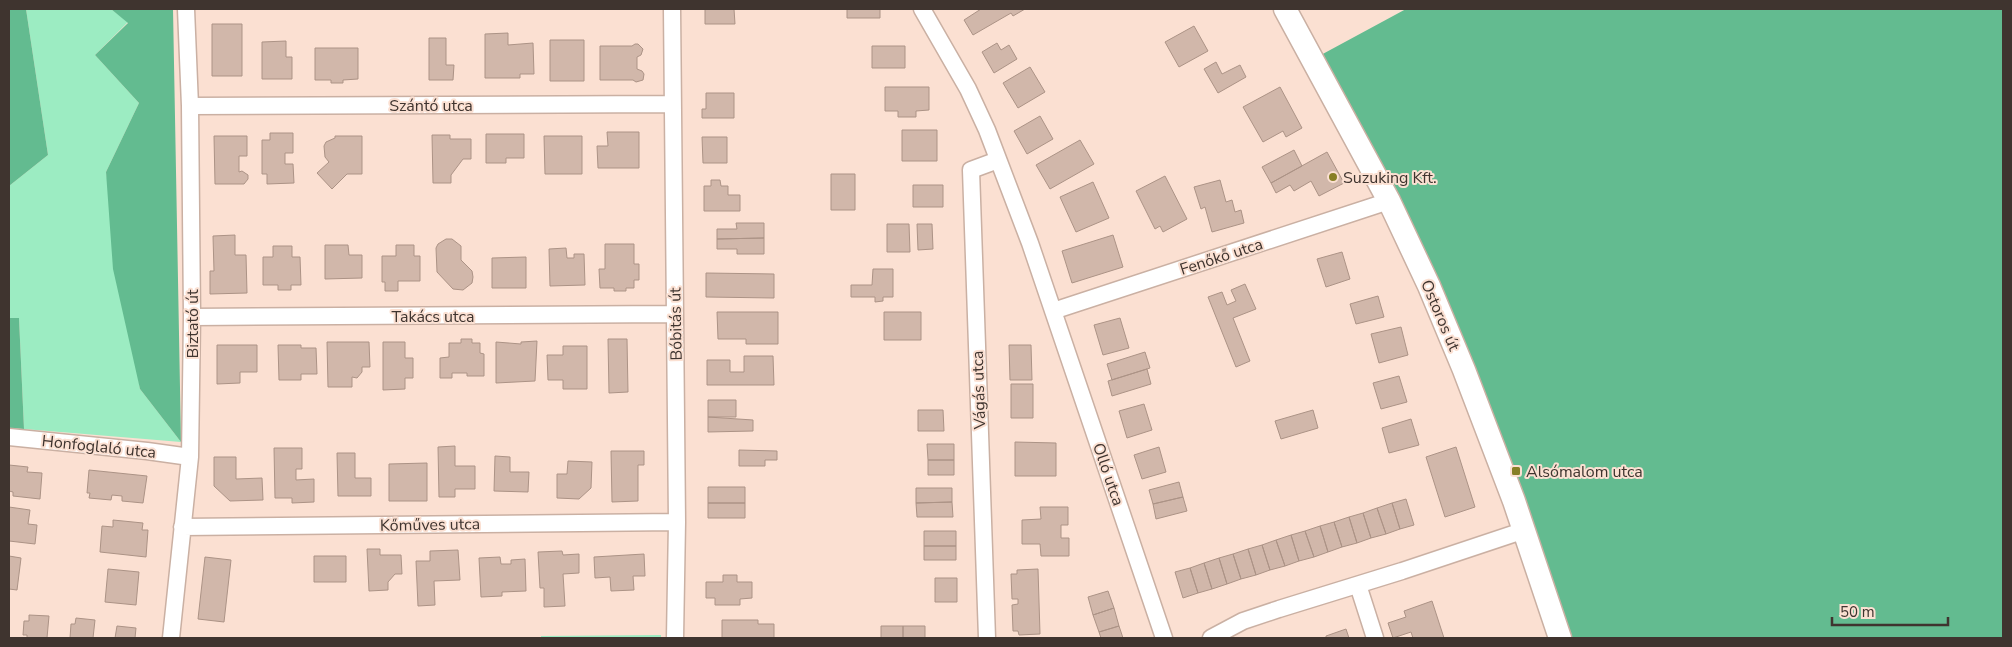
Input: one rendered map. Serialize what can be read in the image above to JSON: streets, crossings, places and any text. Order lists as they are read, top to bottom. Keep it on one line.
{"streets":{"main road":["Ostoros út"],"street":["Szántó utca","Fenőkő utca","Takács utca","Biztató út","Bóbitás út","Vágás utca","Honfoglaló utca","Olló utca","Kőműves utca"]},"crossings":[["Szántó utca","Biztató út"],["Szántó utca","Bóbitás út"],["Fenőkő utca","Ostoros út"],["Fenőkő utca","Olló utca"],["Takács utca","Biztató út"],["Takács utca","Bóbitás út"],["Biztató út","Honfoglaló utca"],["Biztató út","Kőműves utca"],["Bóbitás út","Kőműves utca"]],"places":{"other":["Suzuking Kft."],"transit":["Alsómalom utca"]},"scale_bar":"50 m"}
